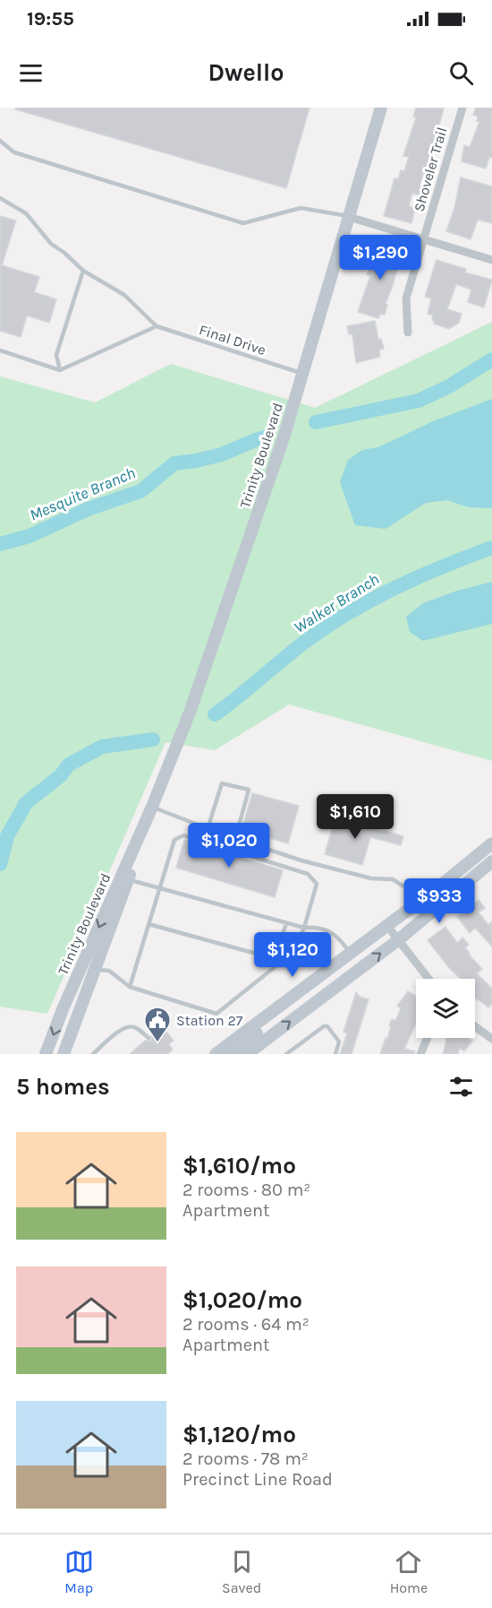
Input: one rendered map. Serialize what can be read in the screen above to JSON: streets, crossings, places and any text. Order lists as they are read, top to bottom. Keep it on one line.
{"streets":{"main road":["Trinity Boulevard"],"street":["Shoveler Trail"],"lane":["Final Drive"]},"crossings":[["Final Drive","Trinity Boulevard"]],"water":["Mesquite Branch","Walker Branch"],"places":{"public building":["Station 27"]},"page":{"status":"19:55","header":"Dwello","price":["$1,290","$1,610","$1,020","$933","$1,120"],"heading":"5 homes","list":[{"name":"$1,610/mo","note":"2 rooms · 80 m² · Apartment"},{"name":"$1,020/mo","note":"2 rooms · 64 m² · Apartment"},{"name":"$1,120/mo","note":"2 rooms · 78 m² · Precinct Line Road"}],"tabs":["Map","Saved","Home"]}}
